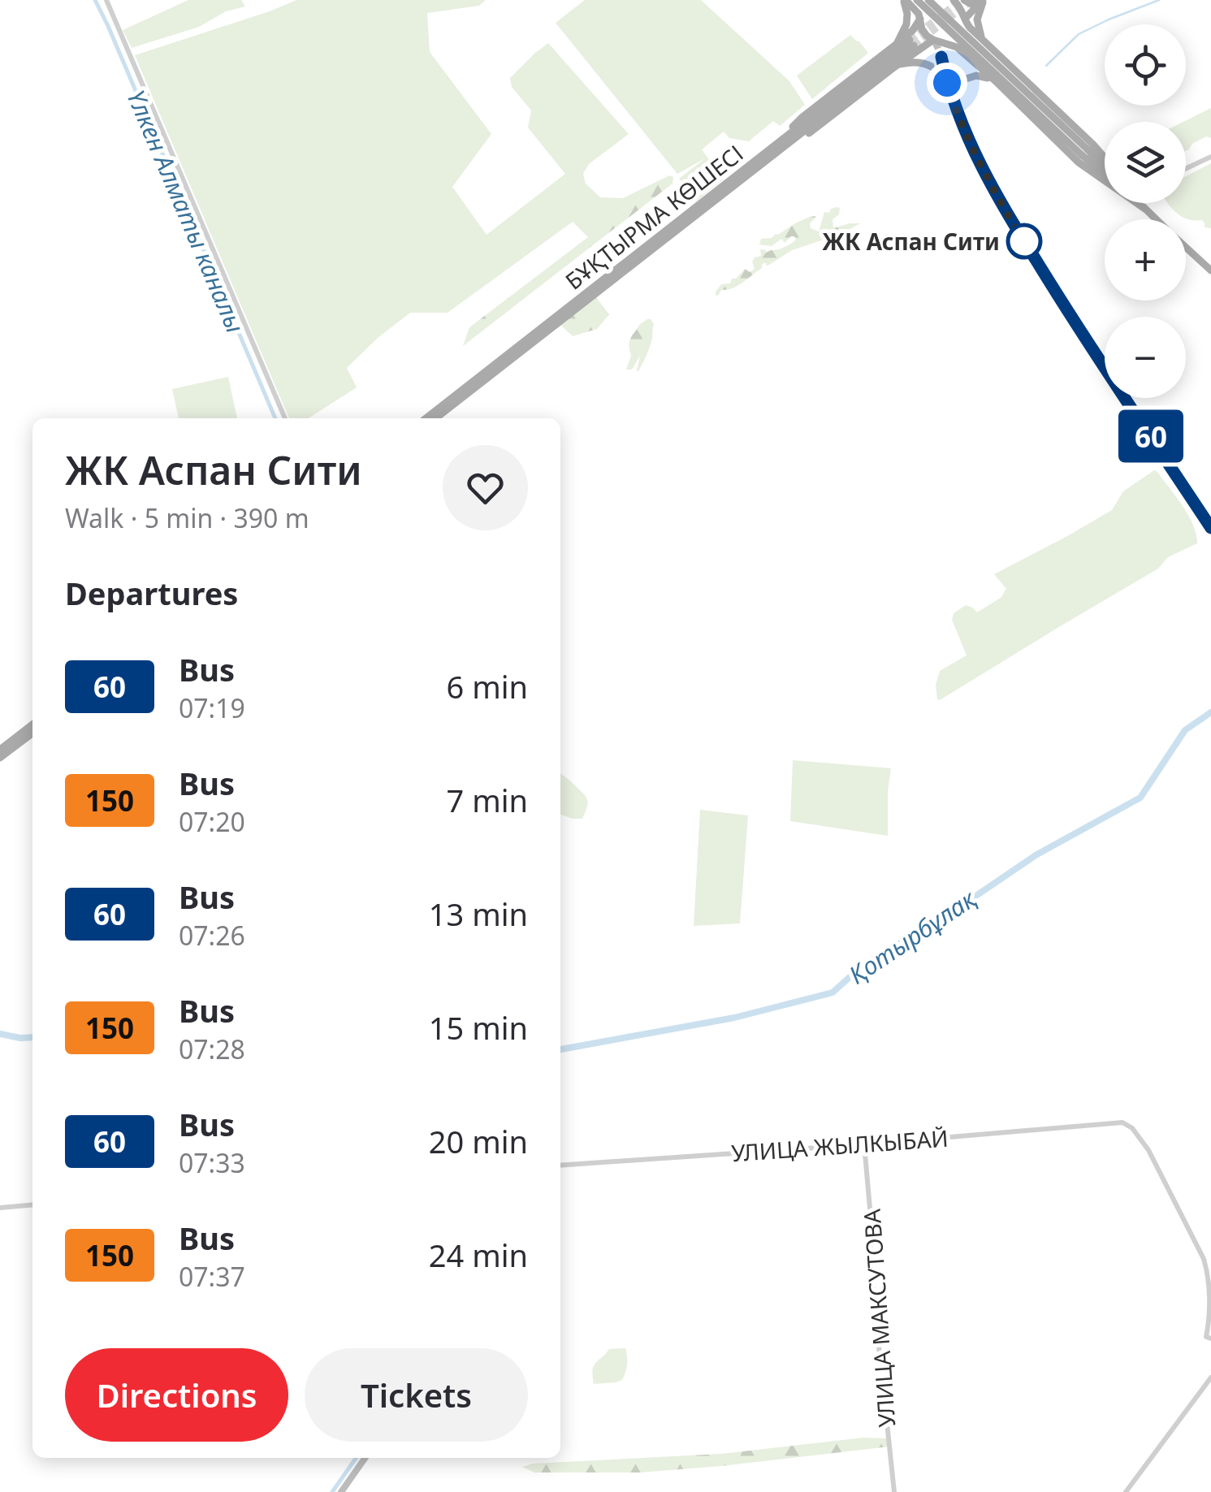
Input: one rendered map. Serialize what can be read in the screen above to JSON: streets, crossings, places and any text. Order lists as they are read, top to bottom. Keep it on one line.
{"streets":{"main road":["БҰҚТЫРМА КӨШЕСІ"],"street":["УЛИЦА ЖЫЛКЫБАЙ","УЛИЦА МАКСУТОВА"]},"crossings":[["УЛИЦА ЖЫЛКЫБАЙ","УЛИЦА МАКСУТОВА"]],"water":["Үлкен Алматы каналы","Қотырбұлақ"],"places":["ЖК Аспан Сити"],"lines":["bus line 60"],"page":{"on_map":"60","map_buttons":["+","−"],"heading":[["ЖК Аспан Сити","Walk · 5 min · 390 m"],"Departures"],"list":[{"mark":"60","name":"Bus","note":"07:19","value":"6 min"},{"mark":"150","name":"Bus","note":"07:20","value":"7 min"},{"mark":"60","name":"Bus","note":"07:26","value":"13 min"},{"mark":"150","name":"Bus","note":"07:28","value":"15 min"},{"mark":"60","name":"Bus","note":"07:33","value":"20 min"},{"mark":"150","name":"Bus","note":"07:37","value":"24 min"}],"buttons":["Directions","Tickets"]}}
